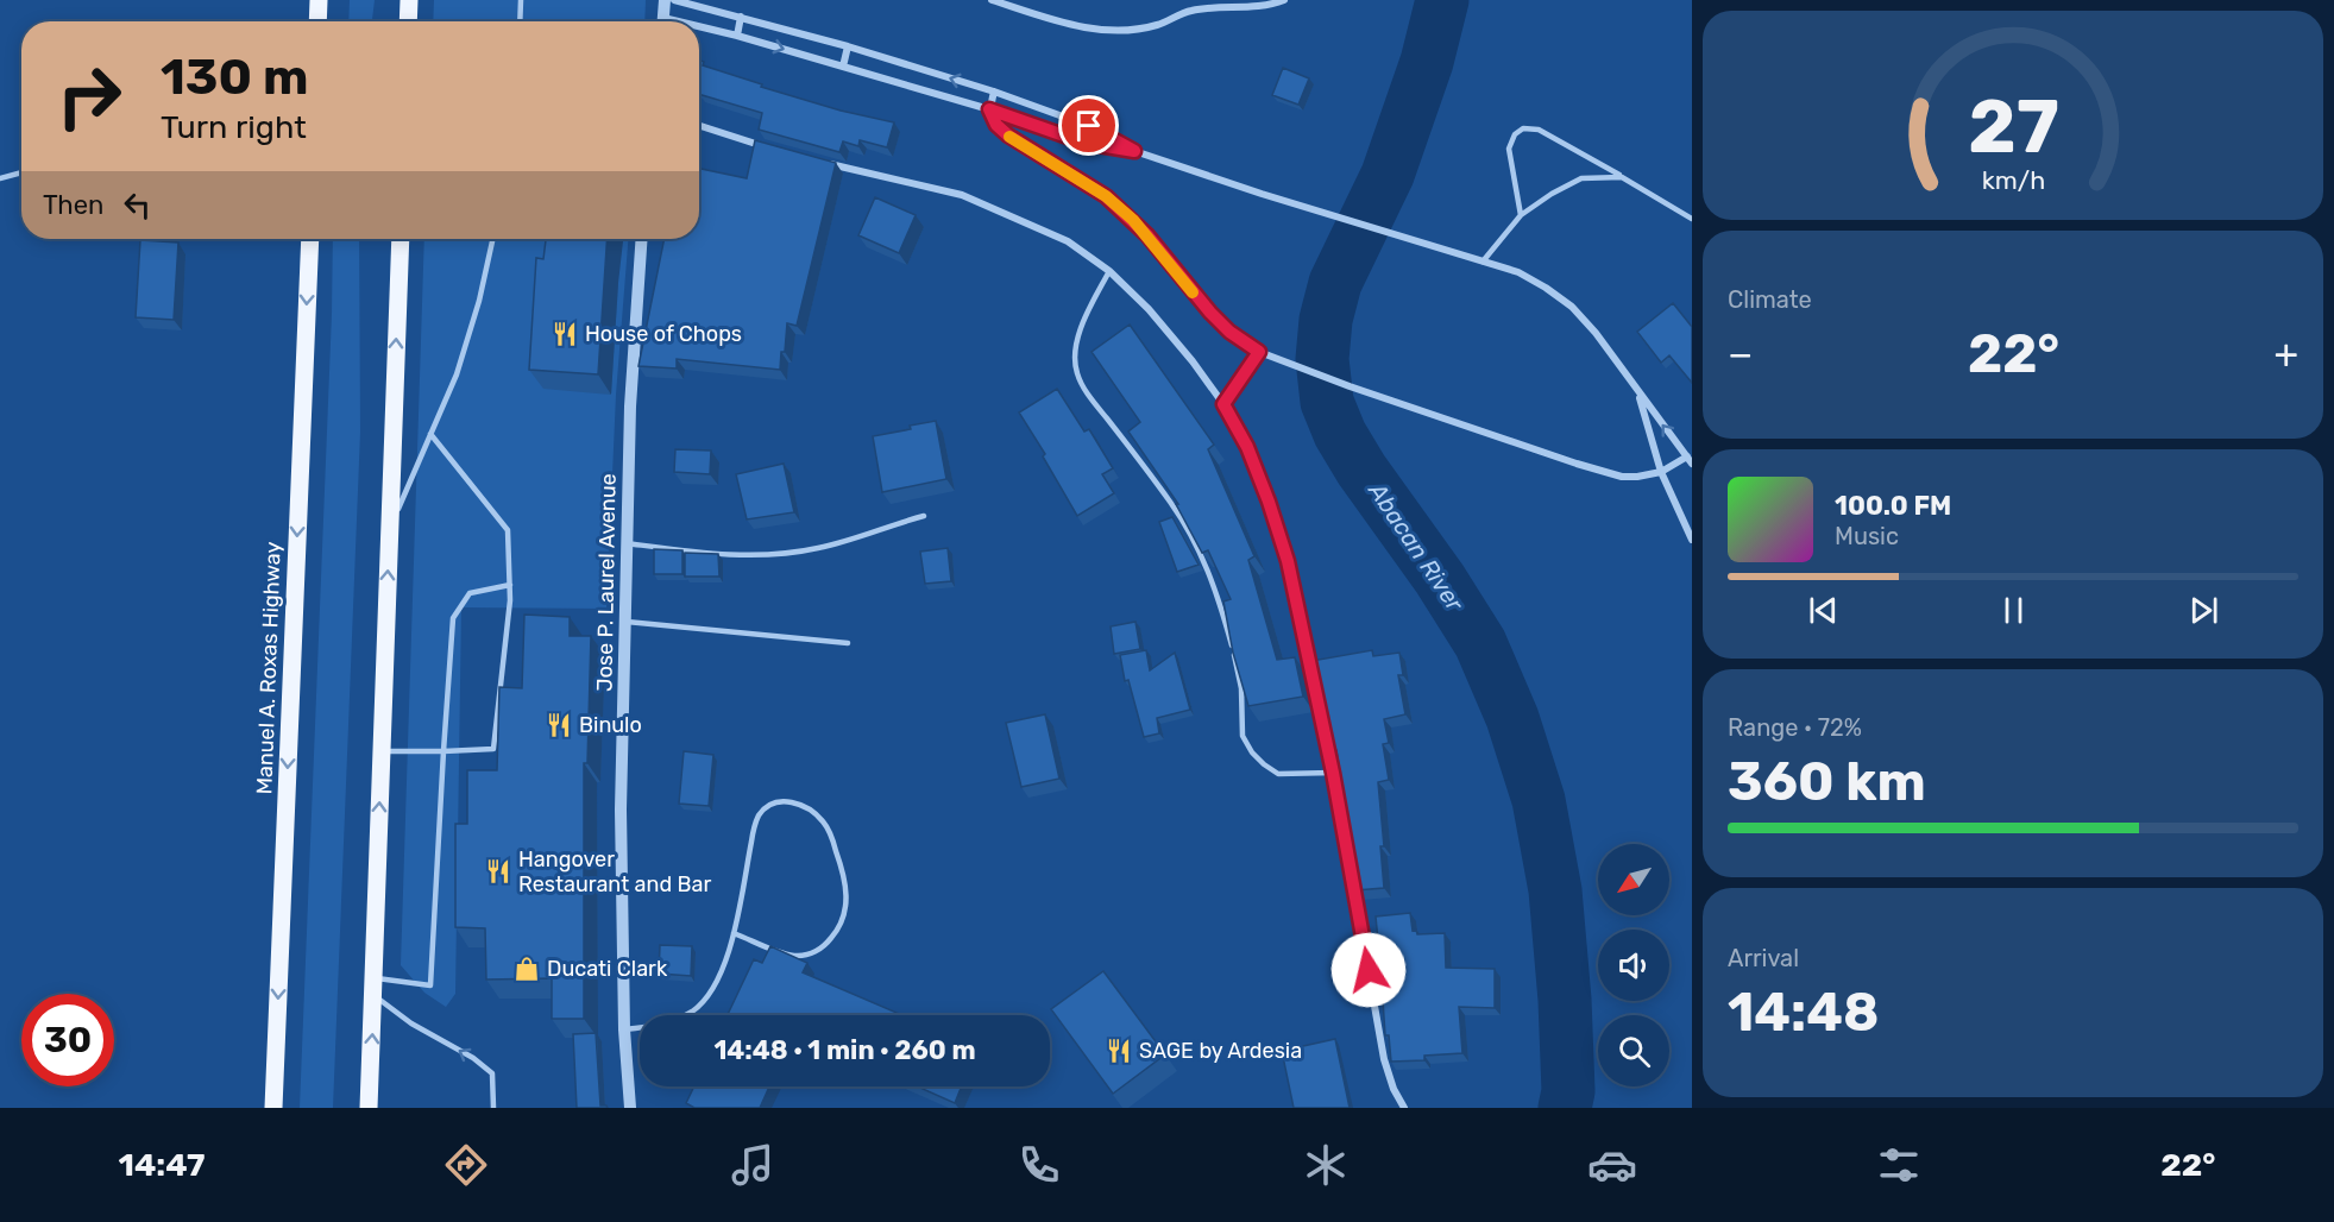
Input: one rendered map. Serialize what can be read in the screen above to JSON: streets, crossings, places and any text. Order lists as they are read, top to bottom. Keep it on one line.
{"streets":{"main road":["Manuel A. Roxas Highway"],"street":["Jose P. Laurel Avenue"]},"water":["Abacan River"],"places":{"restaurant":["House of Chops","Binulo","Hangover Restaurant and Bar","SAGE by Ardesia"],"shop":["Ducati Clark"]},"north":"bottom left","page":{"turn":["130 m","Turn right"],"then":"Then","tile":["Climate",["Range · 72%","360 km"],["Arrival","14:48"]],"heat":["−","22°","+"],"song":["100.0 FM","Music"],"limit":"30","trip":"14:48 · 1 min · 260 m","tabs":["14:47","22°"],"gauge":["27","km/h"]}}
